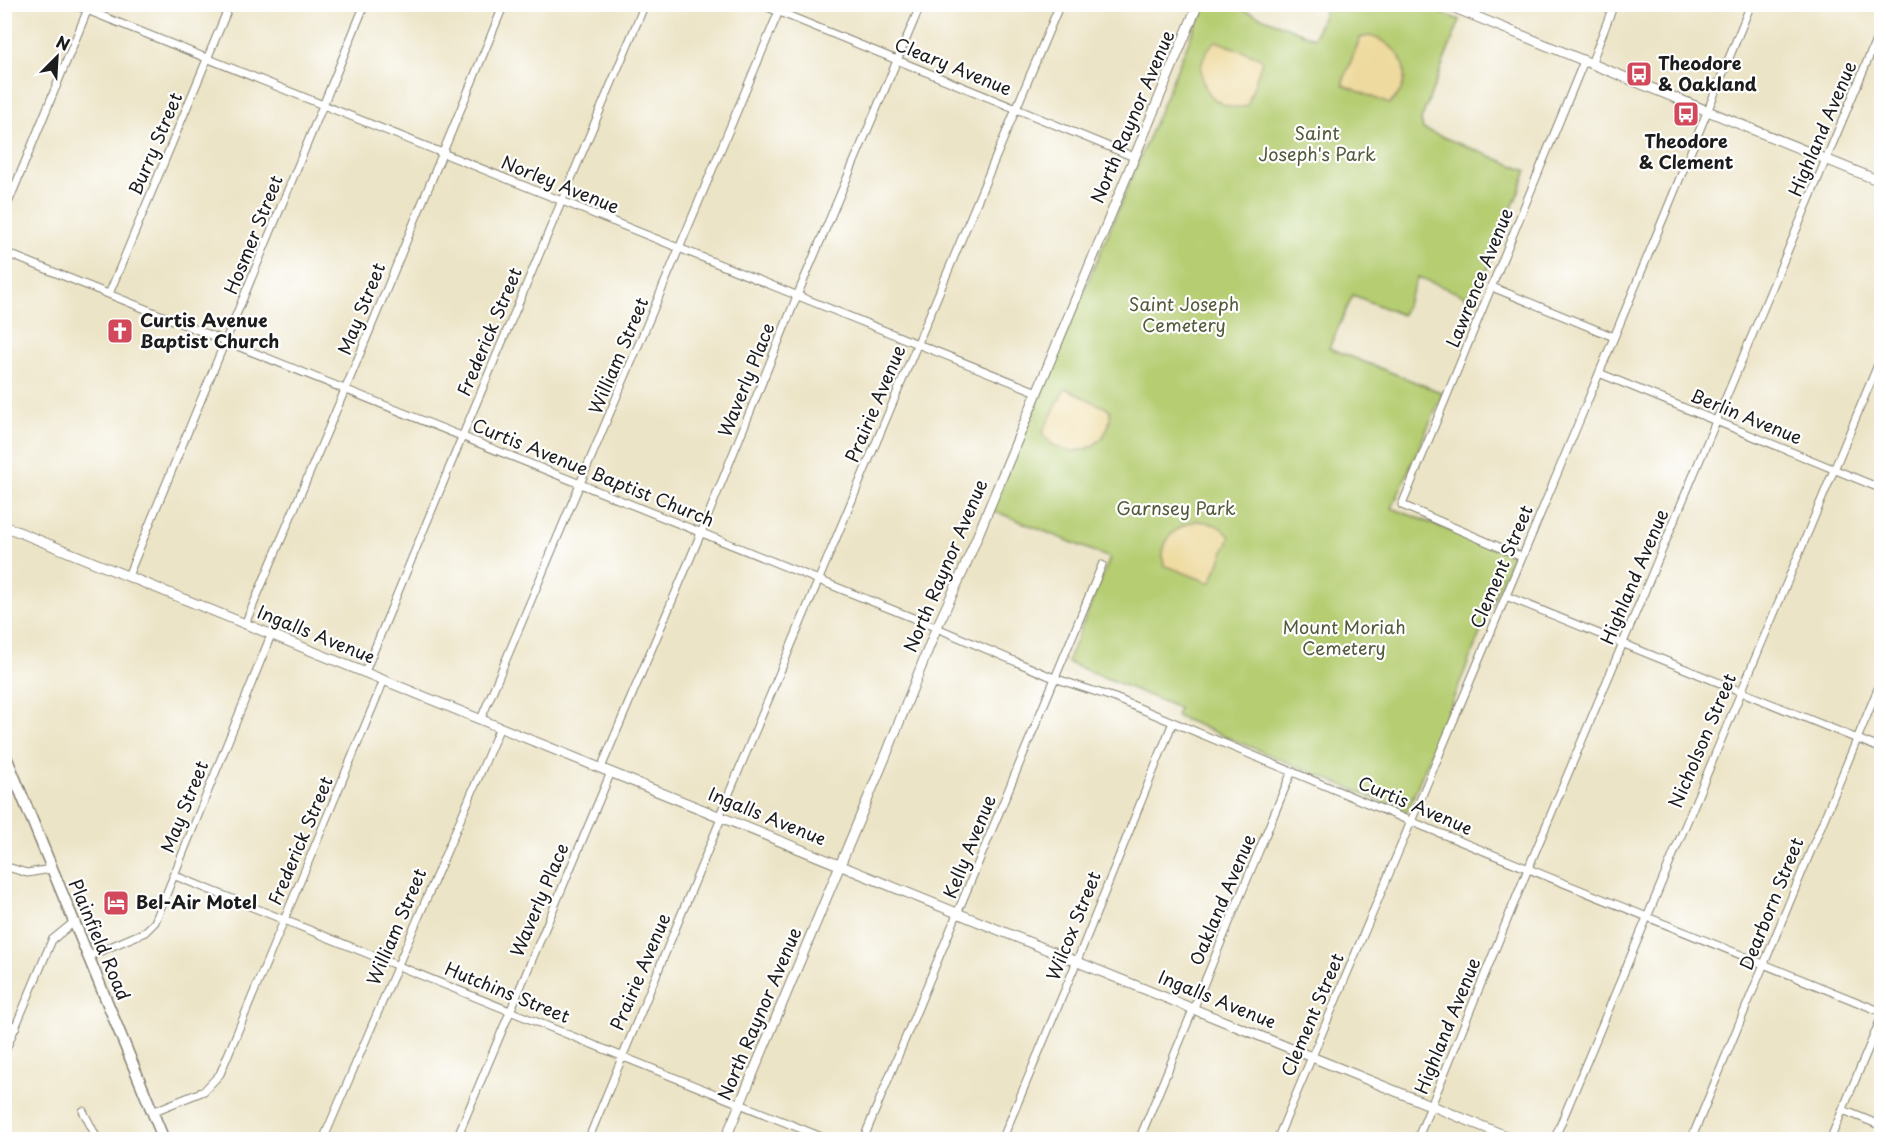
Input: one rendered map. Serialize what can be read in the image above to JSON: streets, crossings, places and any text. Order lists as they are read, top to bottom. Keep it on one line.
{"streets":{"main road":["North Raynor Avenue","Ingalls Avenue","Plainfield Road"],"street":["Cleary Avenue","Highland Avenue","Burry Street","Norley Avenue","Hosmer Street","Lawrence Avenue","May Street","Frederick Street","William Street","Waverly Place","Prairie Avenue","Berlin Avenue","Curtis Avenue Baptist Church","Clement Street","Nicholson Street","Curtis Avenue","Kelly Avenue","Oakland Avenue","Dearborn Street","Wilcox Street","Hutchins Street"]},"crossings":[["Cleary Avenue","North Raynor Avenue"],["Cleary Avenue","William Street"],["Cleary Avenue","Waverly Place"],["Cleary Avenue","Prairie Avenue"],["North Raynor Avenue","Norley Avenue"],["North Raynor Avenue","Curtis Avenue Baptist Church"],["North Raynor Avenue","Ingalls Avenue"],["North Raynor Avenue","Curtis Avenue"],["North Raynor Avenue","Hutchins Street"],["Highland Avenue","Berlin Avenue"],["Highland Avenue","Ingalls Avenue"],["Highland Avenue","Curtis Avenue"],["Burry Street","Norley Avenue"],["Burry Street","Curtis Avenue Baptist Church"],["Norley Avenue","Hosmer Street"],["Norley Avenue","May Street"],["Norley Avenue","Frederick Street"],["Norley Avenue","William Street"],["Norley Avenue","Waverly Place"],["Norley Avenue","Prairie Avenue"],["Hosmer Street","Curtis Avenue Baptist Church"],["Hosmer Street","Ingalls Avenue"],["Lawrence Avenue","Clement Street"],["May Street","Curtis Avenue Baptist Church"],["May Street","Ingalls Avenue"],["May Street","Plainfield Road"],["May Street","Hutchins Street"],["Frederick Street","Curtis Avenue Baptist Church"],["Frederick Street","Ingalls Avenue"],["Frederick Street","Plainfield Road"],["Frederick Street","Hutchins Street"],["William Street","Curtis Avenue Baptist Church"],["William Street","Ingalls Avenue"],["William Street","Hutchins Street"],["Waverly Place","Curtis Avenue Baptist Church"],["Waverly Place","Ingalls Avenue"],["Waverly Place","Hutchins Street"],["Prairie Avenue","Curtis Avenue Baptist Church"],["Prairie Avenue","Ingalls Avenue"],["Prairie Avenue","Hutchins Street"],["Berlin Avenue","Clement Street"],["Berlin Avenue","Nicholson Street"],["Curtis Avenue Baptist Church","Curtis Avenue"],["Clement Street","Ingalls Avenue"],["Clement Street","Curtis Avenue"],["Ingalls Avenue","Kelly Avenue"],["Ingalls Avenue","Oakland Avenue"],["Ingalls Avenue","Wilcox Street"],["Nicholson Street","Curtis Avenue"],["Curtis Avenue","Kelly Avenue"],["Curtis Avenue","Oakland Avenue"],["Curtis Avenue","Dearborn Street"],["Curtis Avenue","Wilcox Street"]],"parks":["Saint Joseph's Park","Saint Joseph Cemetery","Garnsey Park","Mount Moriah Cemetery"],"places":{"bus stop":["Theodore & Oakland","Theodore & Clement"],"church":["Curtis Avenue Baptist Church"],"hotel":["Bel-Air Motel"]},"north":"top right"}
